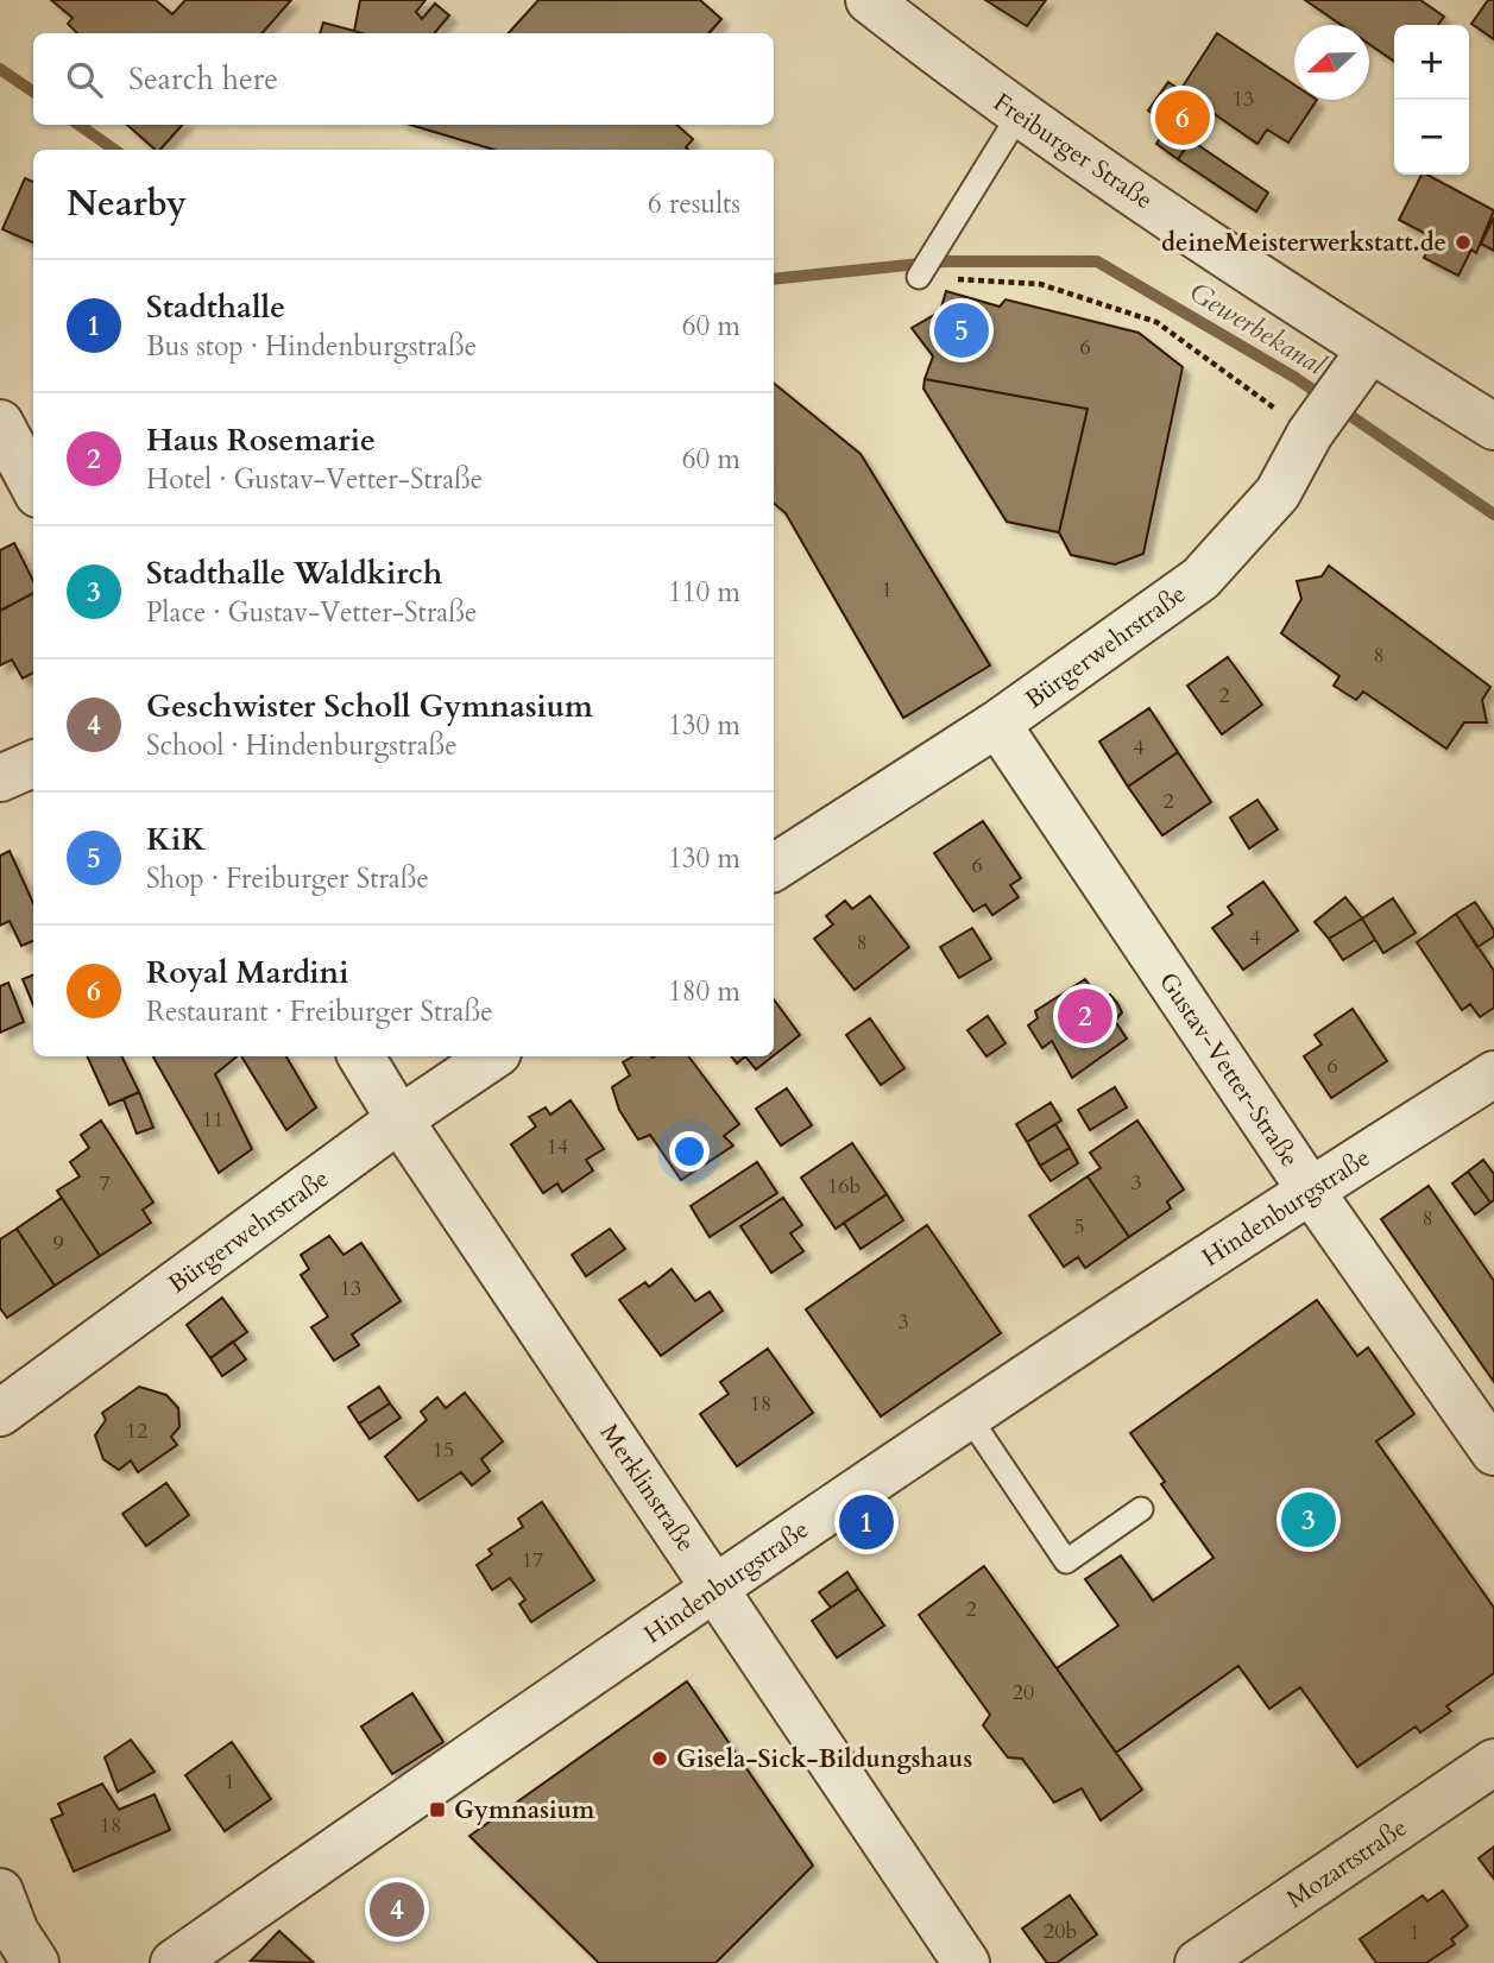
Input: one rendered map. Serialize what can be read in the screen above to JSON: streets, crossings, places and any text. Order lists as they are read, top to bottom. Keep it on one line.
{"streets":{"street":["Freiburger Straße","Bürgerwehrstraße","Gustav-Vetter-Straße","Hindenburgstraße","Merklinstraße","Mozartstraße"]},"crossings":[["Freiburger Straße","Bürgerwehrstraße"],["Bürgerwehrstraße","Gustav-Vetter-Straße"],["Bürgerwehrstraße","Merklinstraße"],["Gustav-Vetter-Straße","Hindenburgstraße"],["Hindenburgstraße","Merklinstraße"]],"water":["Gewerbekanal"],"places":{"other":["deineMeisterwerkstatt.de","Gisela-Sick-Bildungshaus"],"transit":["Gymnasium"]},"house_numbers":["13","6","1","8","2","4","2","6","4","8","6","11","14","3","7","16b","8","5","9","13","3","18","12","15","17","2","20","1","18","20b","1"],"north":"left","page":{"map_buttons":["+","−"],"search":"Search here","pins":["6","5","2","3","1","4"],"heading":["Nearby","6 results"],"list":[{"mark":"1","name":"Stadthalle","note":"Bus stop · Hindenburgstraße","value":"60 m"},{"mark":"2","name":"Haus Rosemarie","note":"Hotel · Gustav-Vetter-Straße","value":"60 m"},{"mark":"3","name":"Stadthalle Waldkirch","note":"Place · Gustav-Vetter-Straße","value":"110 m"},{"mark":"4","name":"Geschwister Scholl Gymnasium","note":"School · Hindenburgstraße","value":"130 m"},{"mark":"5","name":"KiK","note":"Shop · Freiburger Straße","value":"130 m"},{"mark":"6","name":"Royal Mardini","note":"Restaurant · Freiburger Straße","value":"180 m"}]}}
